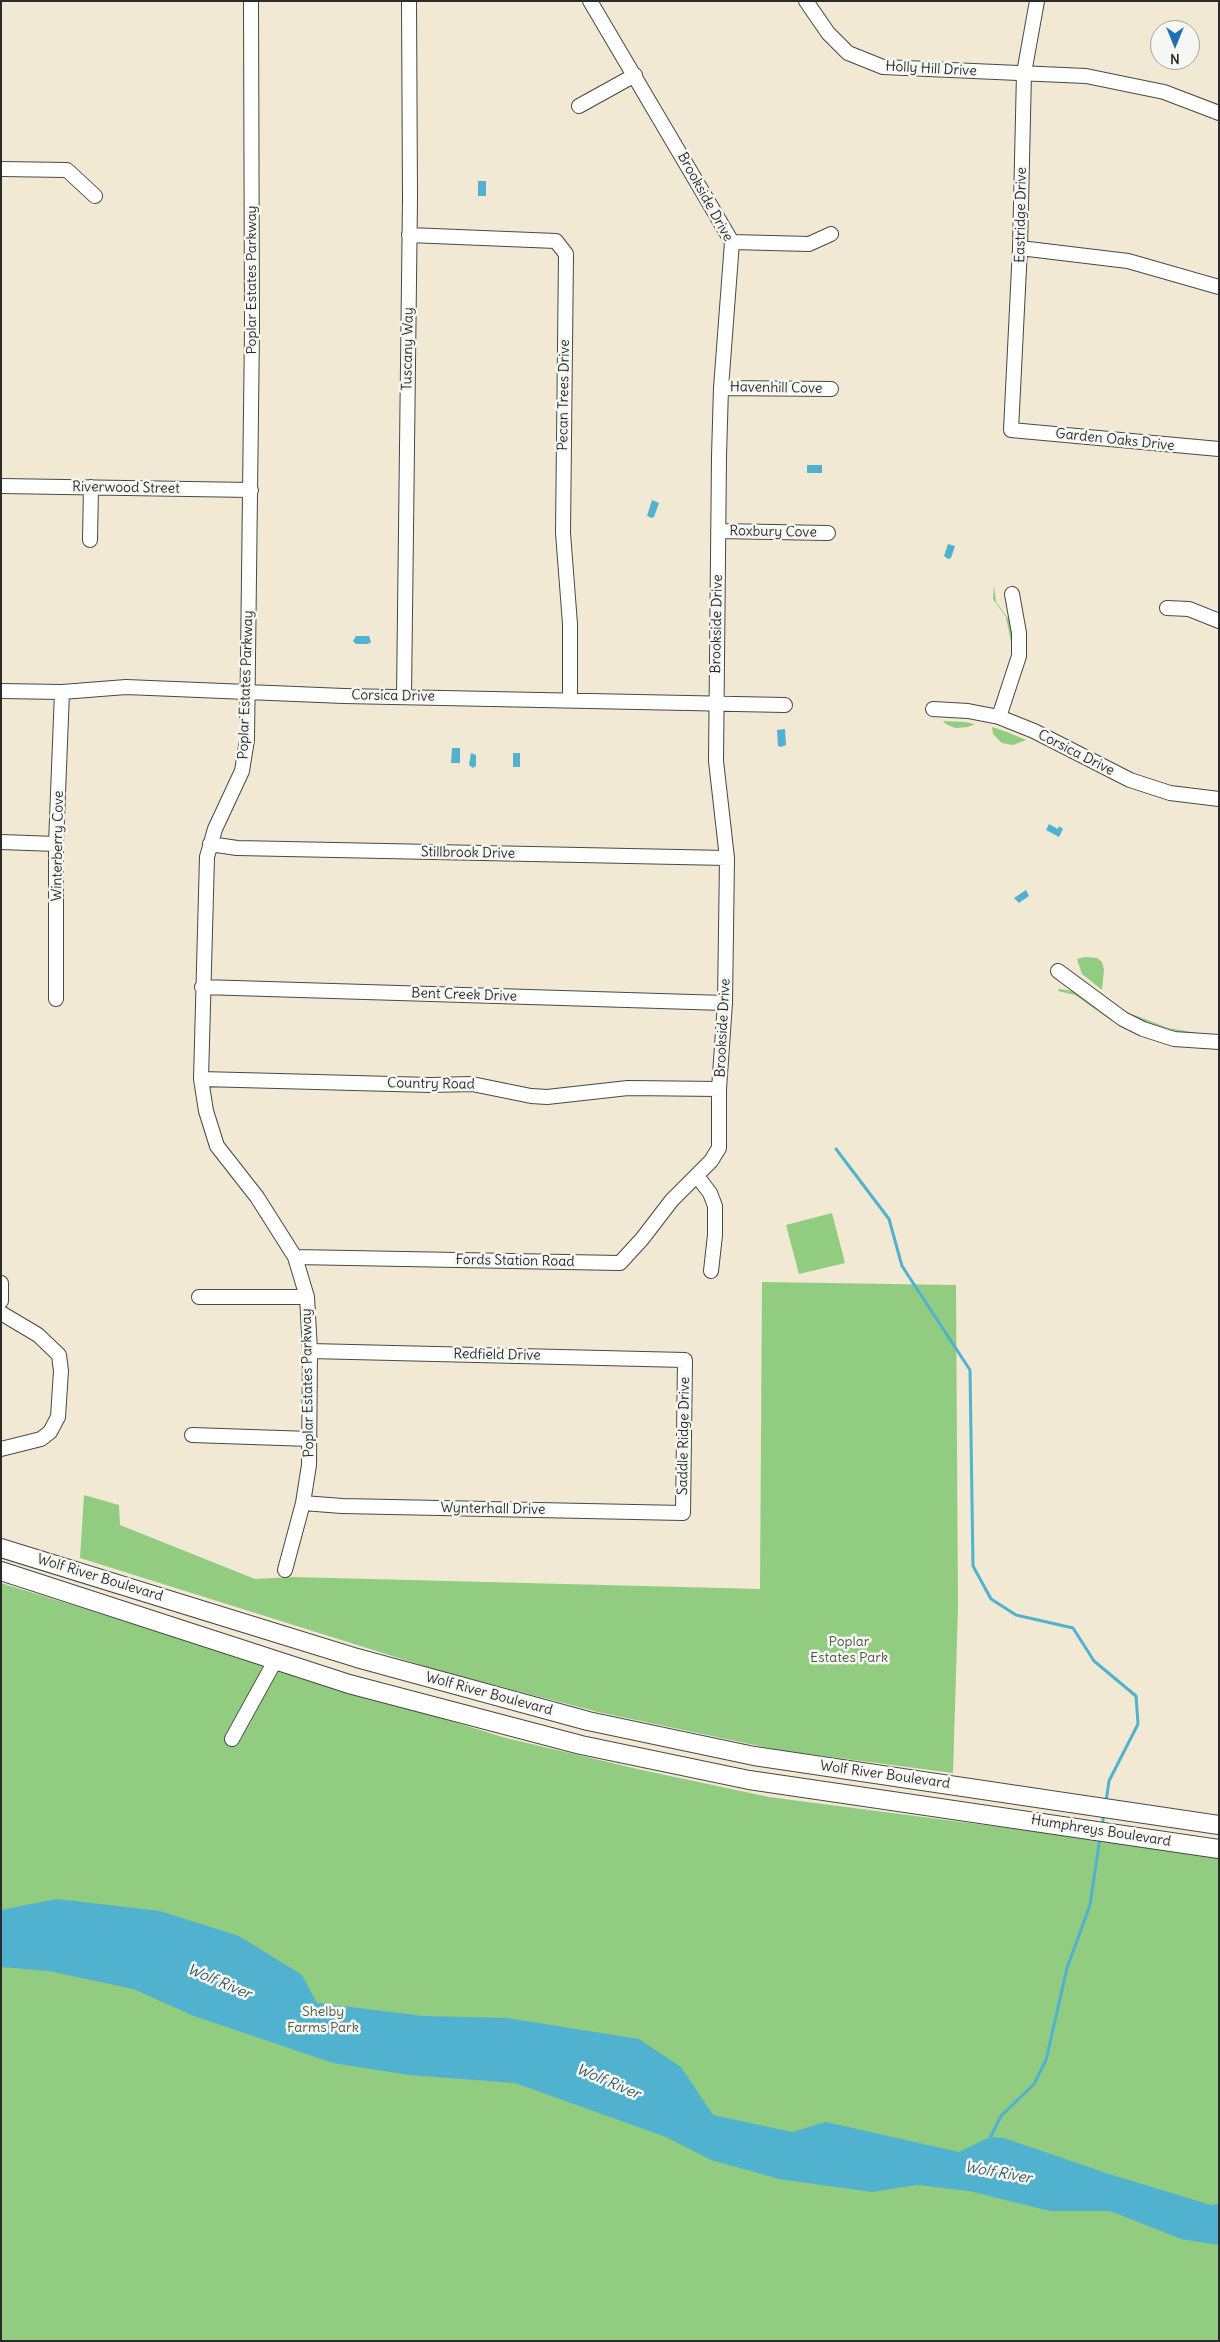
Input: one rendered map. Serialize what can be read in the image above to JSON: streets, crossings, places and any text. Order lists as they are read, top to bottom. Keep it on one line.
{"streets":{"main road":["Wolf River Boulevard","Humphreys Boulevard"],"street":["Holly Hill Drive","Brookside Drive","Eastridge Drive","Poplar Estates Parkway","Tuscany Way","Havenhill Cove","Pecan Trees Drive","Garden Oaks Drive","Riverwood Street","Roxbury Cove","Corsica Drive","Winterberry Cove","Stillbrook Drive","Bent Creek Drive","Country Road","Fords Station Road","Redfield Drive","Saddle Ridge Drive","Wynterhall Drive"]},"crossings":[["Holly Hill Drive","Eastridge Drive"],["Brookside Drive","Havenhill Cove"],["Brookside Drive","Roxbury Cove"],["Brookside Drive","Corsica Drive"],["Brookside Drive","Stillbrook Drive"],["Brookside Drive","Bent Creek Drive"],["Brookside Drive","Country Road"],["Brookside Drive","Fords Station Road"],["Eastridge Drive","Garden Oaks Drive"],["Poplar Estates Parkway","Riverwood Street"],["Poplar Estates Parkway","Corsica Drive"],["Poplar Estates Parkway","Stillbrook Drive"],["Poplar Estates Parkway","Bent Creek Drive"],["Poplar Estates Parkway","Country Road"],["Poplar Estates Parkway","Fords Station Road"],["Poplar Estates Parkway","Redfield Drive"],["Poplar Estates Parkway","Wynterhall Drive"],["Tuscany Way","Pecan Trees Drive"],["Tuscany Way","Corsica Drive"],["Pecan Trees Drive","Corsica Drive"],["Corsica Drive","Winterberry Cove"],["Redfield Drive","Saddle Ridge Drive"],["Saddle Ridge Drive","Wynterhall Drive"],["Wolf River Boulevard","Humphreys Boulevard"]],"water":["Wolf River"],"parks":["Poplar Estates Park","Shelby Farms Park"],"north":"bottom"}
